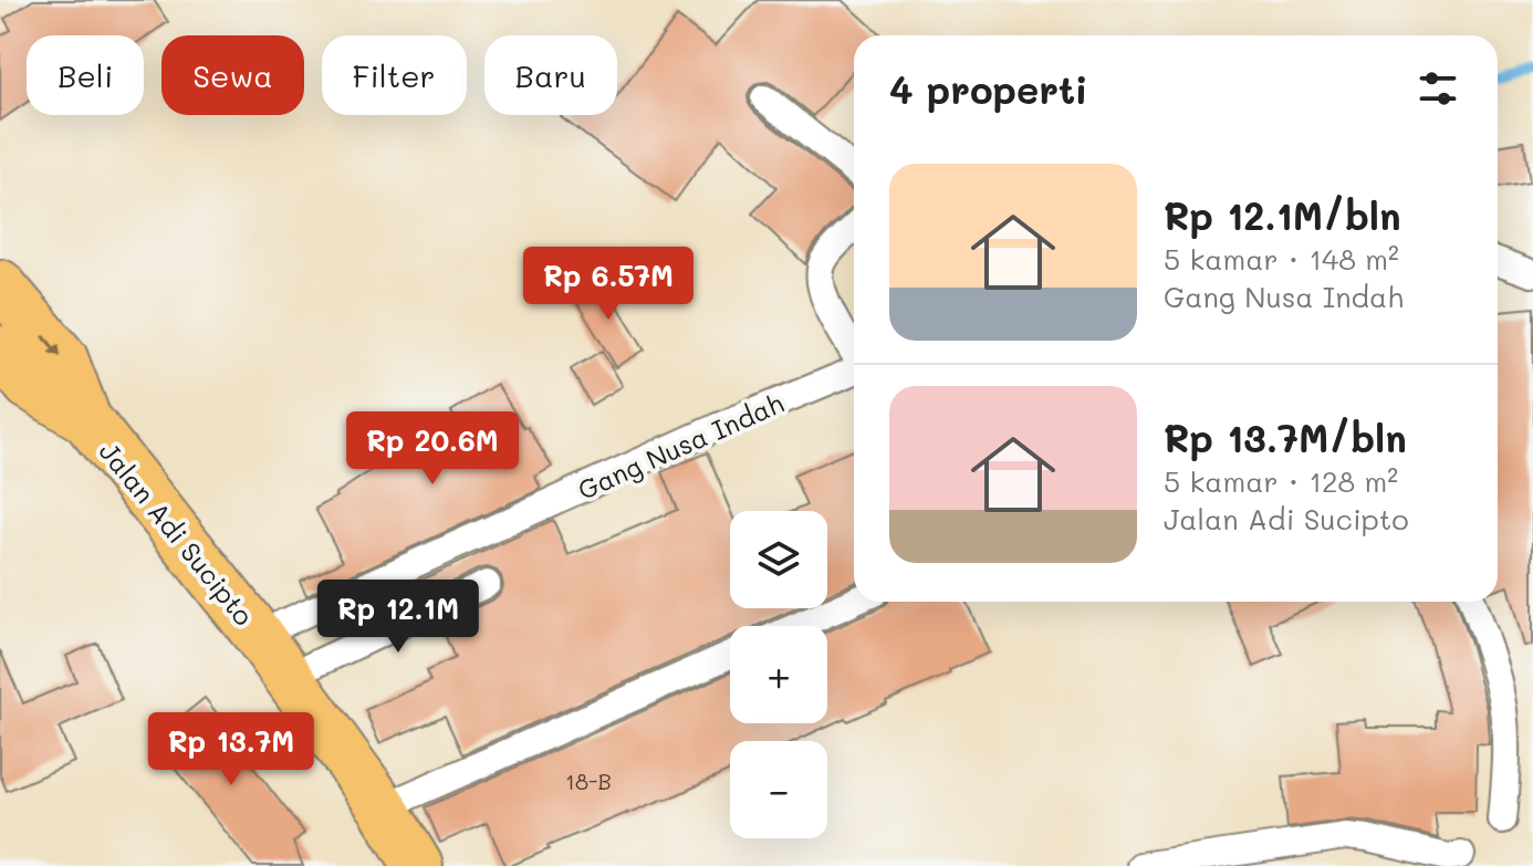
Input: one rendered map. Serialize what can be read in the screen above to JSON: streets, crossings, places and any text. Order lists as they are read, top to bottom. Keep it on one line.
{"streets":{"highway":["Jalan Adi Sucipto"],"street":["Gang Nusa Indah"]},"crossings":[["Gang Nusa Indah","Jalan Adi Sucipto"]],"house_numbers":["18-B"],"page":{"chip":["Beli","Sewa","Filter","Baru"],"heading":"4 properti","list":[{"name":"Rp 12.1M/bln","note":"5 kamar · 148 m² · Gang Nusa Indah"},{"name":"Rp 13.7M/bln","note":"5 kamar · 128 m² · Jalan Adi Sucipto"}],"price":["Rp 6.57M","Rp 20.6M","Rp 12.1M","Rp 13.7M"],"map_buttons":["+","−"]}}
